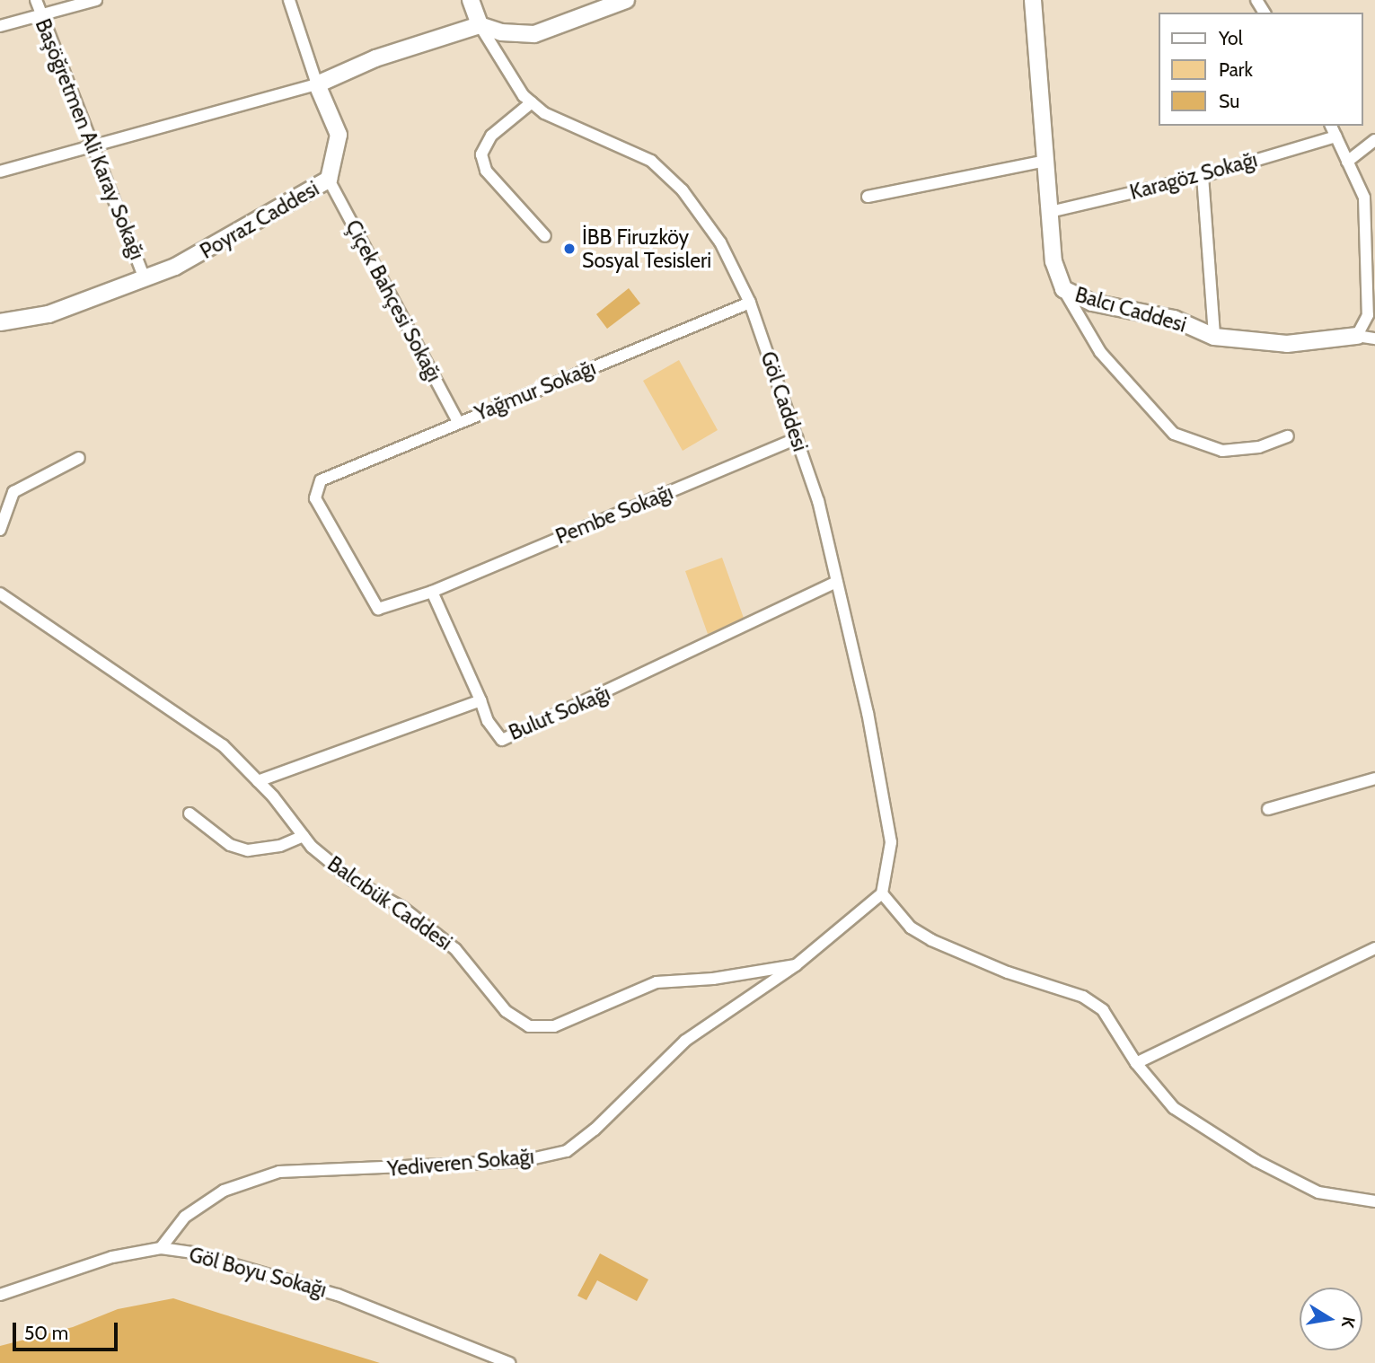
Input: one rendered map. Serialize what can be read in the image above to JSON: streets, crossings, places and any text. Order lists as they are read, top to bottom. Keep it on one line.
{"streets":{"street":["Başöğretmen Ali Karay Sokağı","Karagöz Sokağı","Poyraz Caddesi","Çiçek Bahçesi Sokağı","Balcı Caddesi","Yağmur Sokağı","Göl Caddesi","Pembe Sokağı","Bulut Sokağı","Balcıbük Caddesi","Yediveren Sokağı","Göl Boyu Sokağı"]},"crossings":[["Başöğretmen Ali Karay Sokağı","Poyraz Caddesi"],["Karagöz Sokağı","Balcı Caddesi"],["Poyraz Caddesi","Çiçek Bahçesi Sokağı"],["Çiçek Bahçesi Sokağı","Yağmur Sokağı"],["Yağmur Sokağı","Göl Caddesi"],["Yağmur Sokağı","Pembe Sokağı"],["Göl Caddesi","Pembe Sokağı"],["Göl Caddesi","Bulut Sokağı"],["Balcıbük Caddesi","Yediveren Sokağı"],["Yediveren Sokağı","Göl Boyu Sokağı"]],"places":["İBB Firuzköy Sosyal Tesisleri"],"legend":["Yol","Park","Su"],"scale_bar":"50 m","north":"right"}
